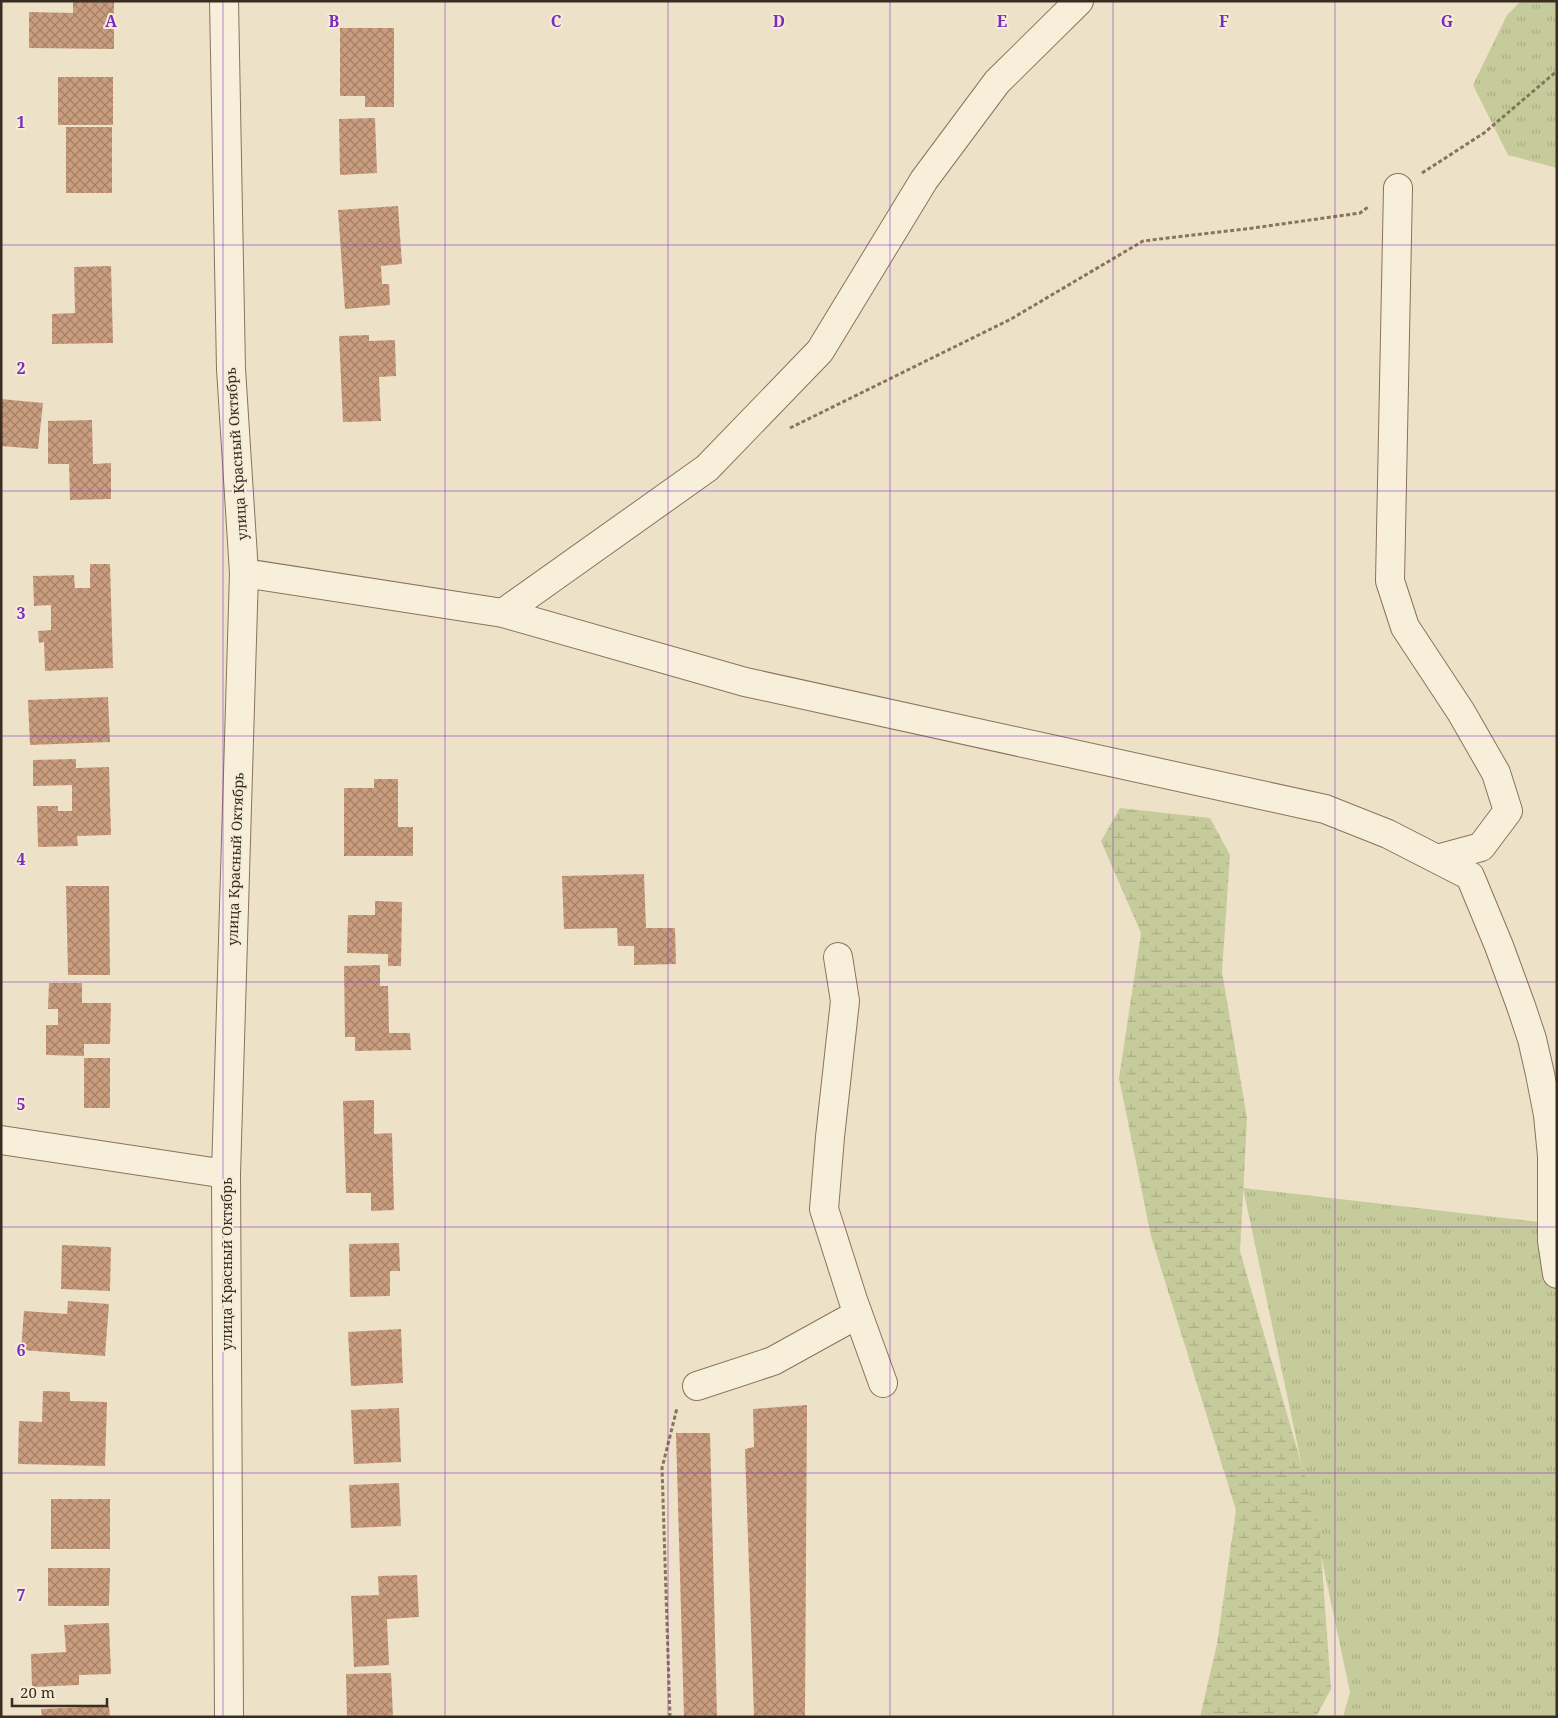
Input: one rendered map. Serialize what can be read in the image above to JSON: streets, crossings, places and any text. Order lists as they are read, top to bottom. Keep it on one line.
{"streets":{"street":["улица Красный Октябрь"]},"scale_bar":"20 m","grid":{"columns":["A","B","C","D","E","F","G"],"rows":["1","2","3","4","5","6","7"]}}
